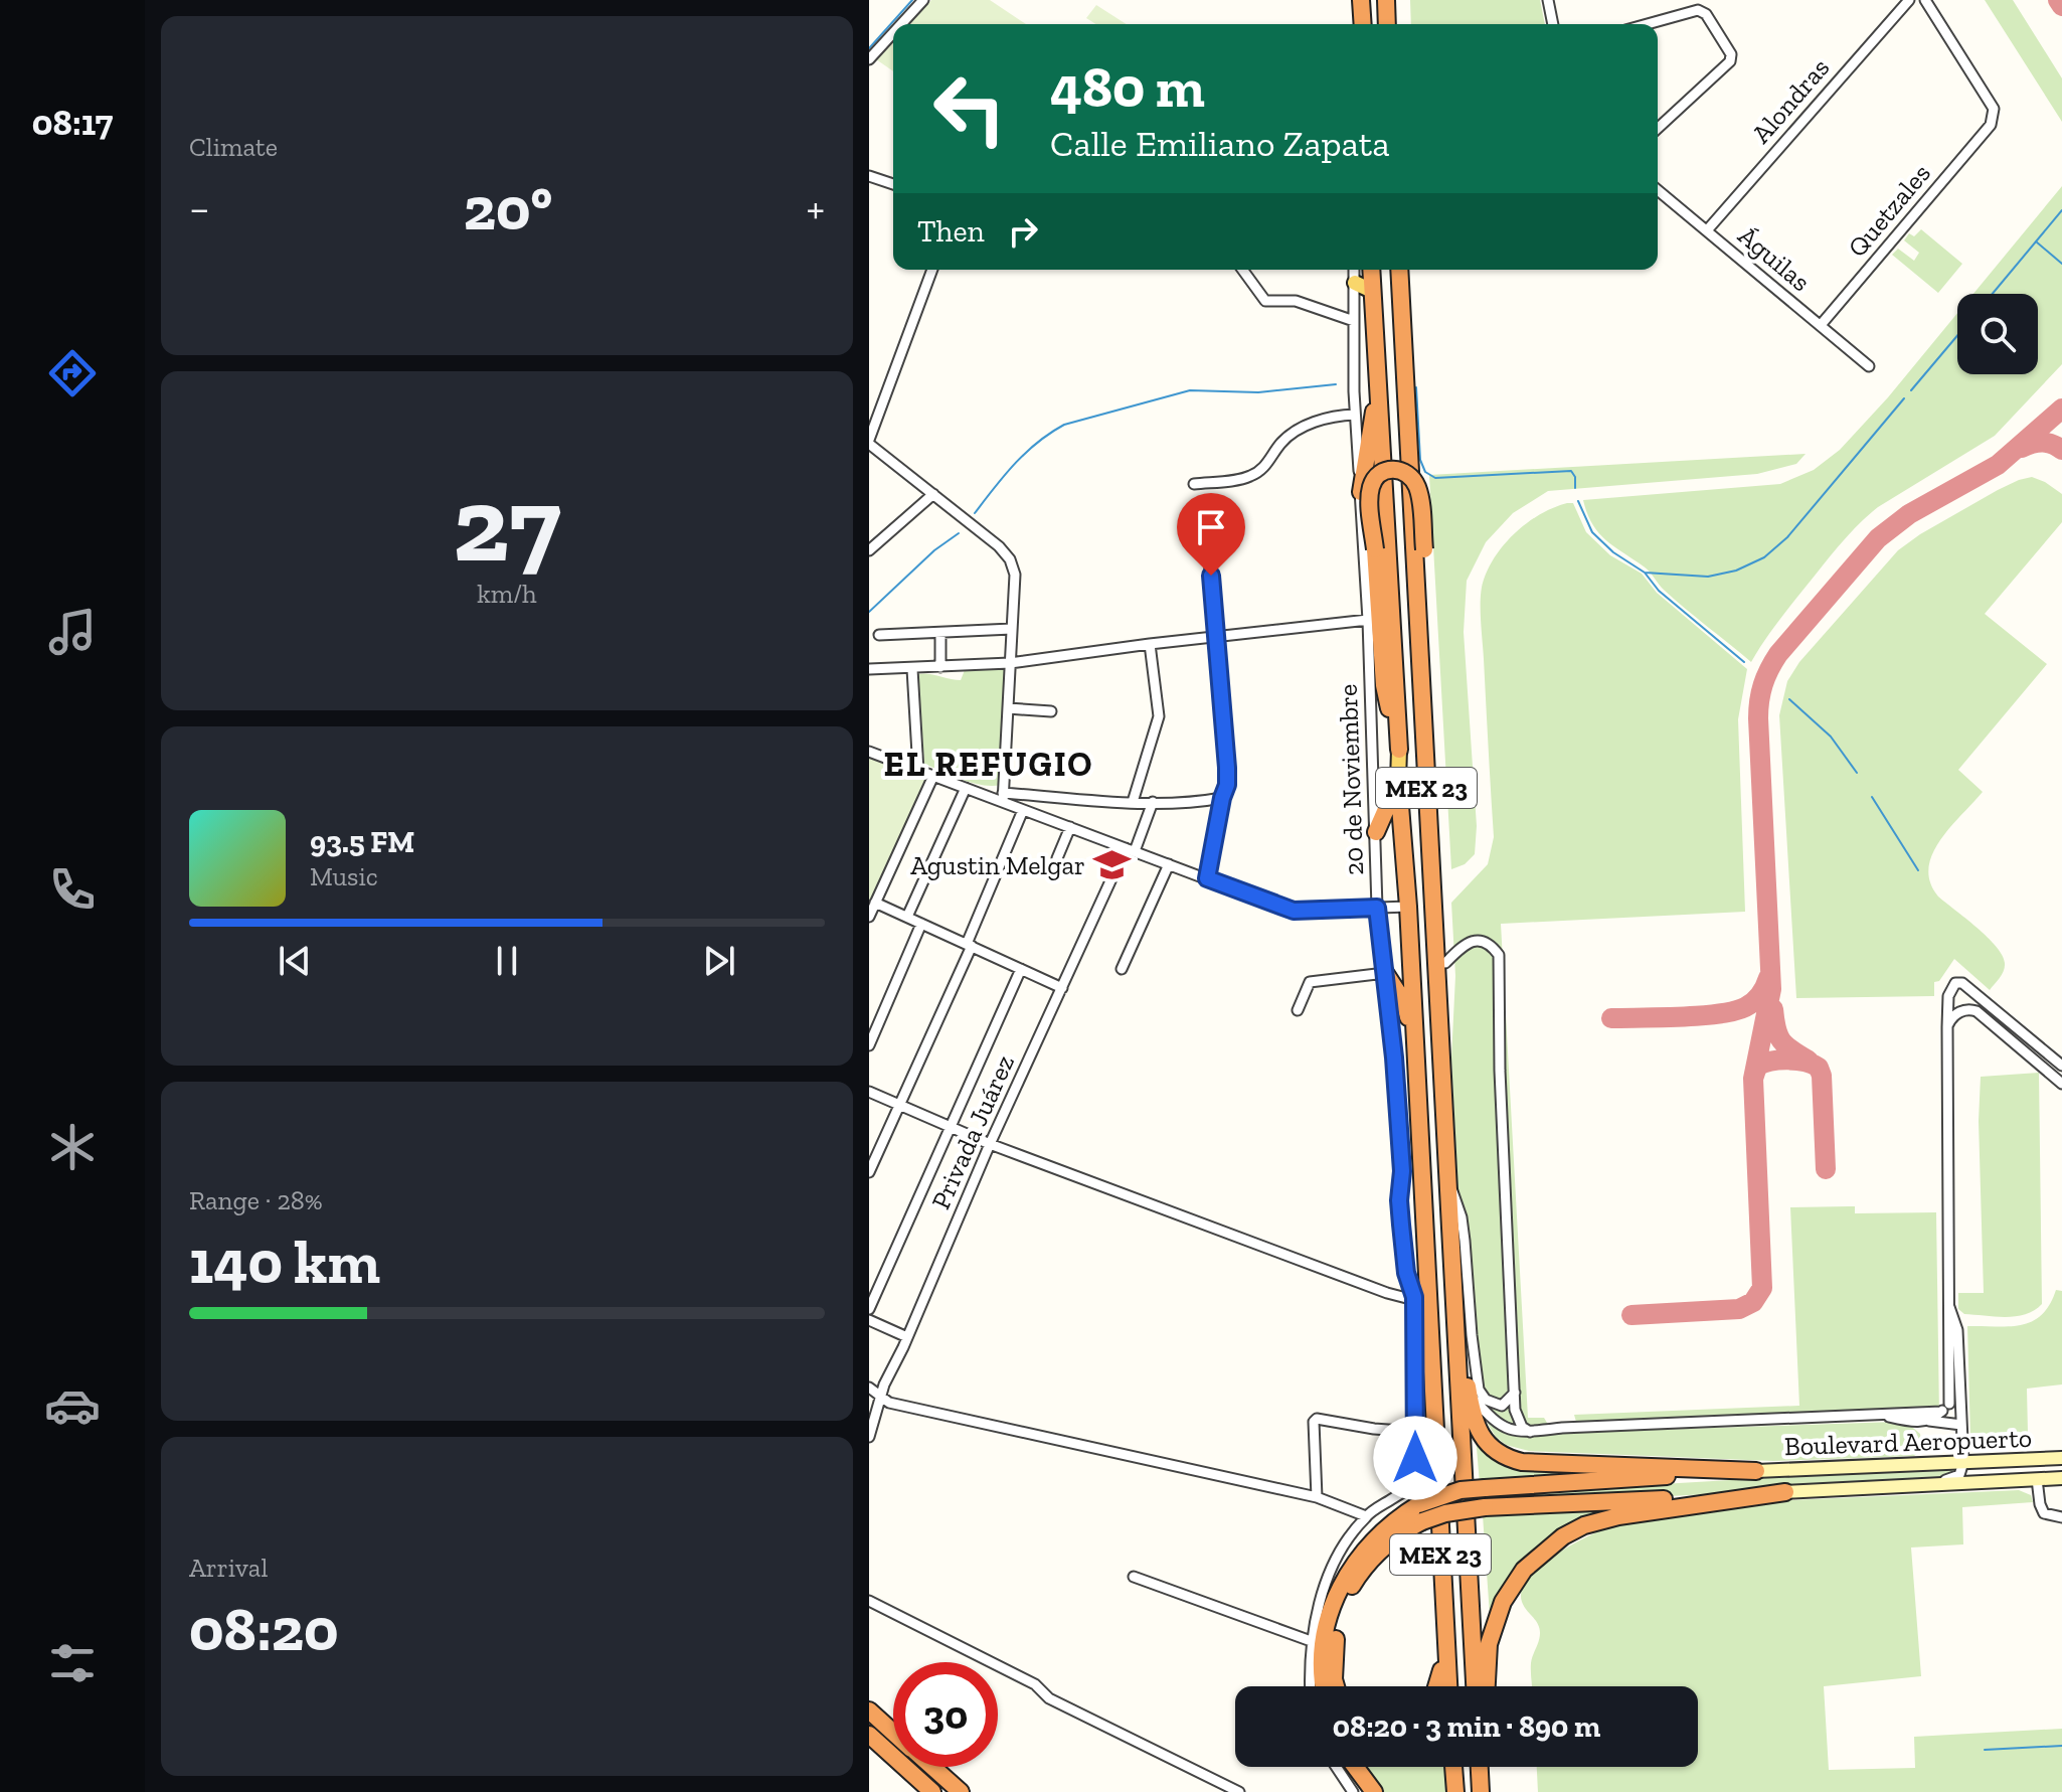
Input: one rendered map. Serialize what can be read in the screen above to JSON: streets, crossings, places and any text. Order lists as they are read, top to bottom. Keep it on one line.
{"streets":{"highway":["MEX 23"],"street":["Alondras","Quetzales","Águilas","20 de Noviembre","Privada Juárez","Boulevard Aeropuerto"]},"crossings":[["Alondras","Águilas"],["Quetzales","Águilas"]],"districts":["EL REFUGIO"],"places":{"school or university":["Agustin Melgar"]},"page":{"tabs":"08:17","tile":["Climate",["27","km/h"],["Range · 28%","140 km"],["Arrival","08:20"]],"turn":["480 m","Calle Emiliano Zapata"],"heat":["−","20°","+"],"then":"Then","song":["93.5 FM","Music"],"limit":"30","trip":"08:20 · 3 min · 890 m"}}
